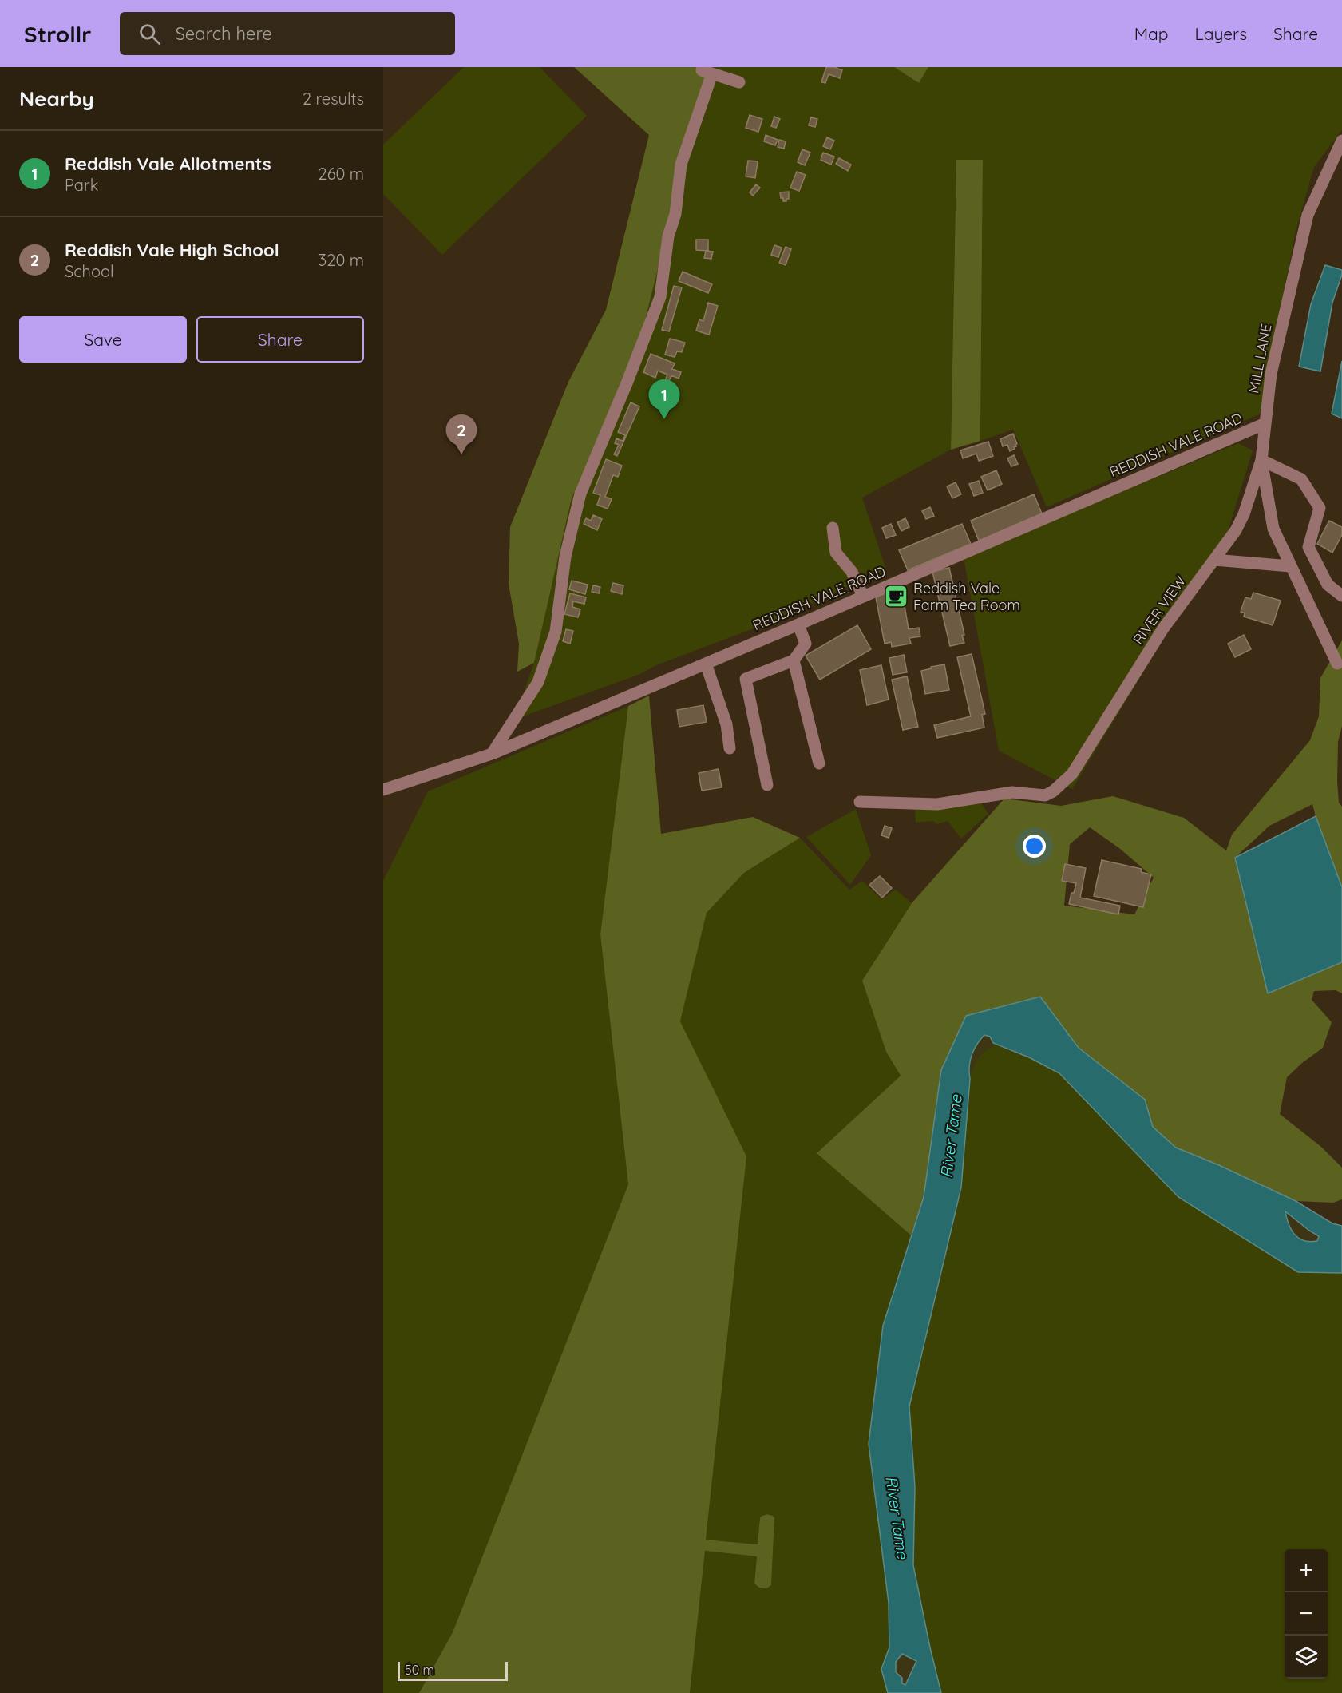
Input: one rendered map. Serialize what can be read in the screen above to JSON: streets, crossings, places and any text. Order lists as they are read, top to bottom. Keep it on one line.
{"streets":{"street":["MILL LANE","REDDISH VALE ROAD","RIVER VIEW"]},"crossings":[["MILL LANE","REDDISH VALE ROAD"],["MILL LANE","RIVER VIEW"]],"water":["River Tame"],"places":{"cafe":["Reddish Vale Farm Tea Room"]},"scale_bar":"50 m","page":{"header":"Strollr","search":"Search here","nav":["Map","Layers","Share"],"heading":["Nearby","2 results"],"list":[{"mark":"1","name":"Reddish Vale Allotments","note":"Park","value":"260 m"},{"mark":"2","name":"Reddish Vale High School","note":"School","value":"320 m"}],"buttons":["Save","Share"],"pins":["1","2"],"map_buttons":["+","−"],"scale":"50 m"}}
